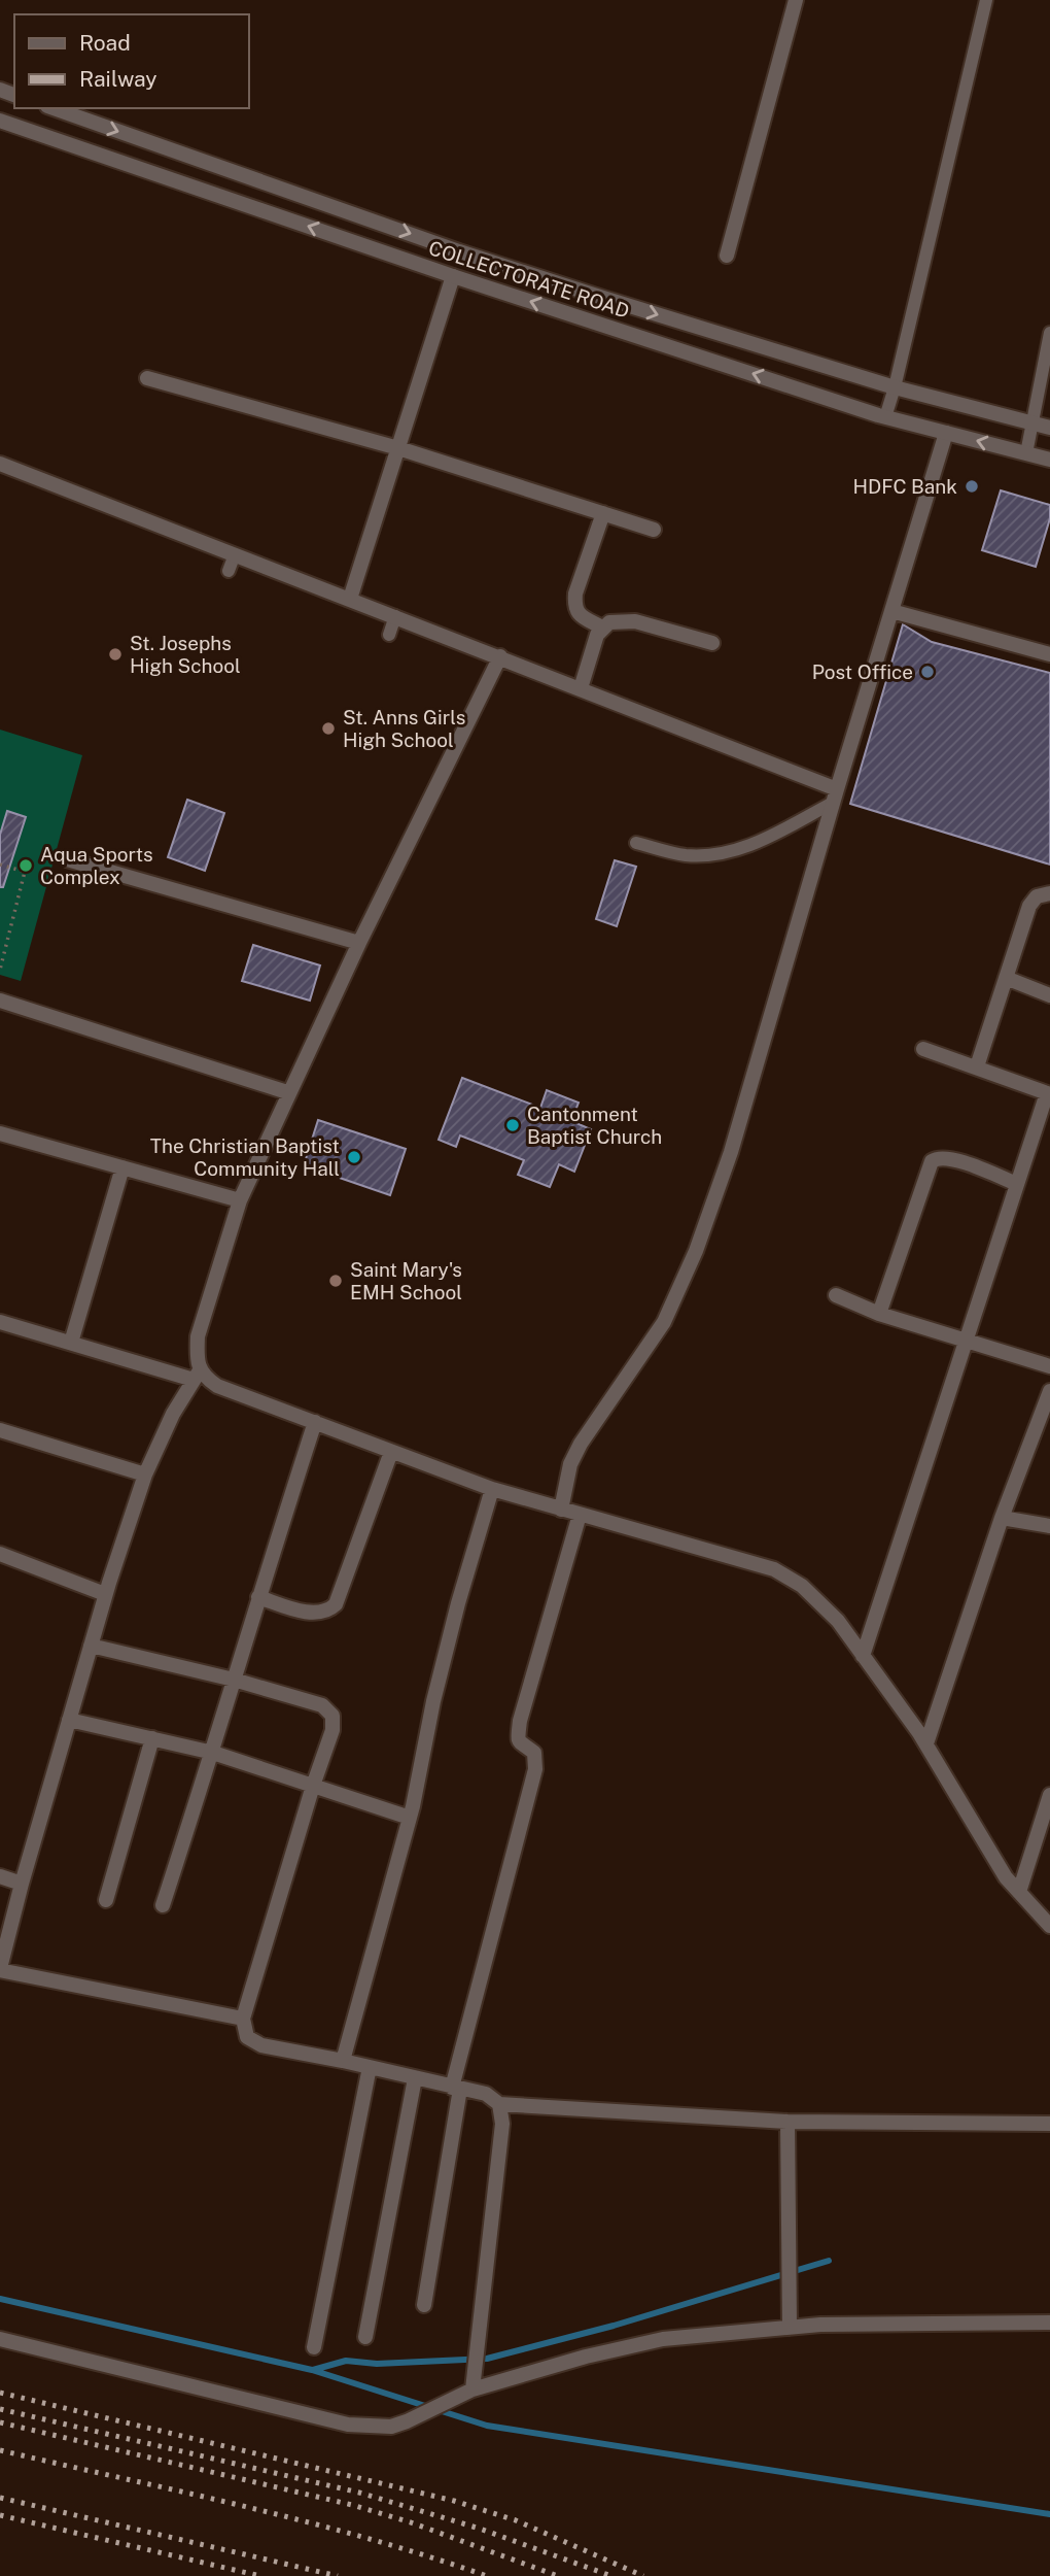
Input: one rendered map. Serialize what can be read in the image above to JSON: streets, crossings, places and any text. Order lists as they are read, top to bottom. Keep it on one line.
{"streets":{"street":["COLLECTORATE ROAD"]},"places":["HDFC Bank","St. Josephs High School","Post Office","St. Anns Girls High School","Aqua Sports Complex","Cantonment Baptist Church","The Christian Baptist Community Hall","Saint Mary's EMH School"],"legend":["Road","Railway"]}
